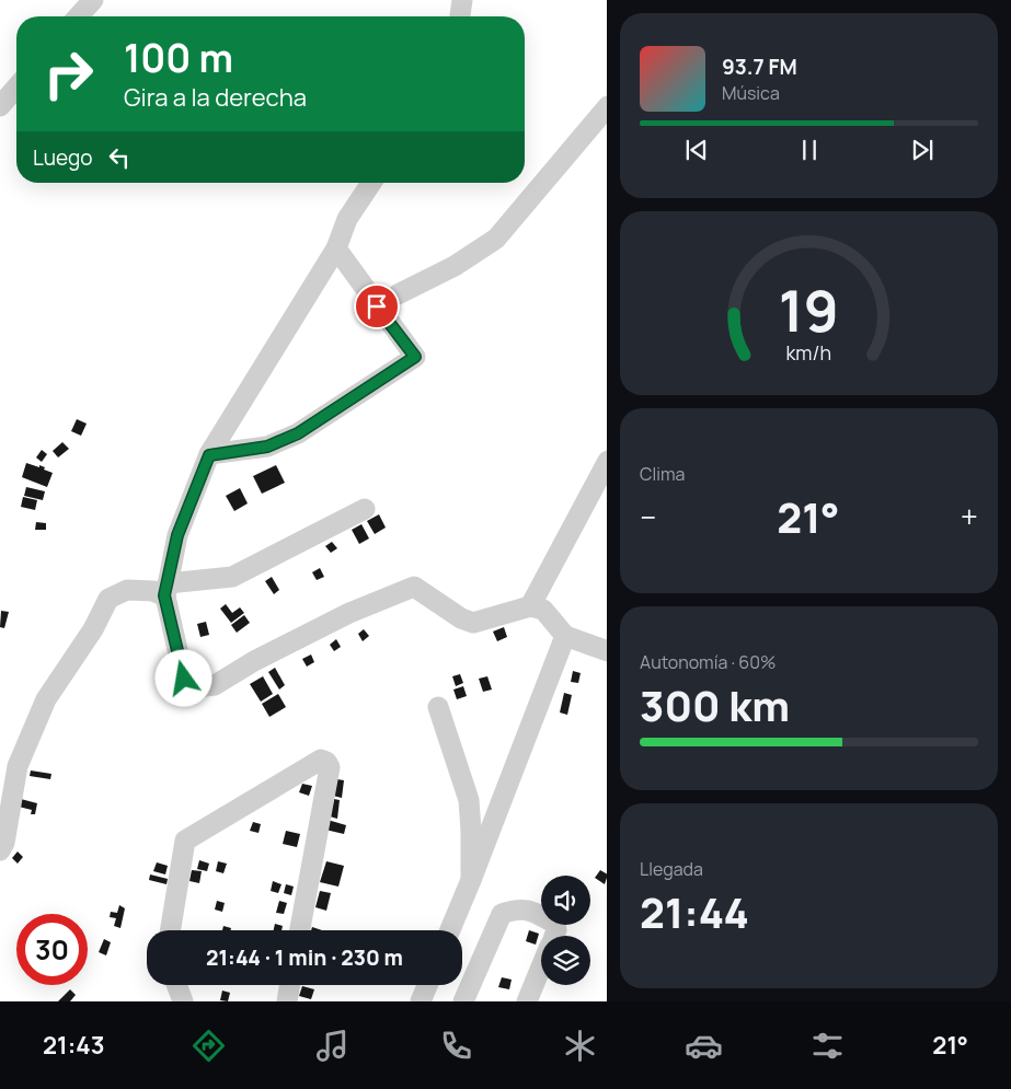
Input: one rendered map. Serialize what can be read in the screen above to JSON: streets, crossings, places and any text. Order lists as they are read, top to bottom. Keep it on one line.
{"page":{"turn":["100 m","Gira a la derecha"],"song":["93.7 FM","Música"],"then":"Luego","tile":["Clima",["Autonomía · 60%","300 km"],["Llegada","21:44"]],"heat":["−","21°","+"],"limit":"30","trip":"21:44 · 1 min · 230 m","tabs":["21:43","21°"],"gauge":["19","km/h"]}}
